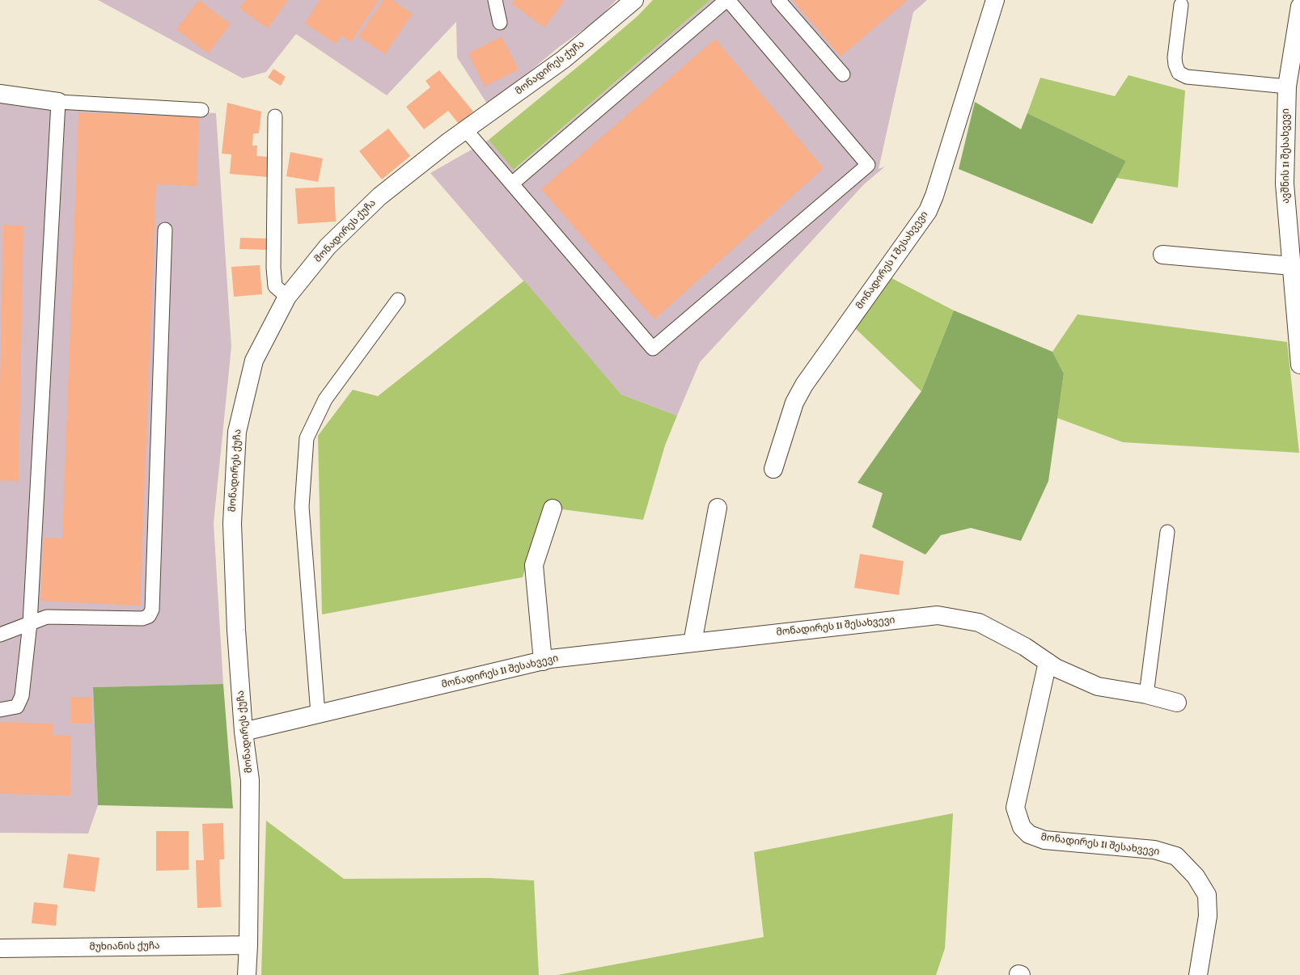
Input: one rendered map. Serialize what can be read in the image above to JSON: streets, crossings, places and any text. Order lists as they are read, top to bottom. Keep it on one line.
{"streets":{"street":["მონადირეს ქუჩა","ავშნის II შესახვევი","მონადირეს I შესახვევი","მონადირეს II შესახვევი","მუხიანის ქუჩა"]},"crossings":[["მონადირეს ქუჩა","მონადირეს II შესახვევი"],["მონადირეს ქუჩა","მუხიანის ქუჩა"]]}
